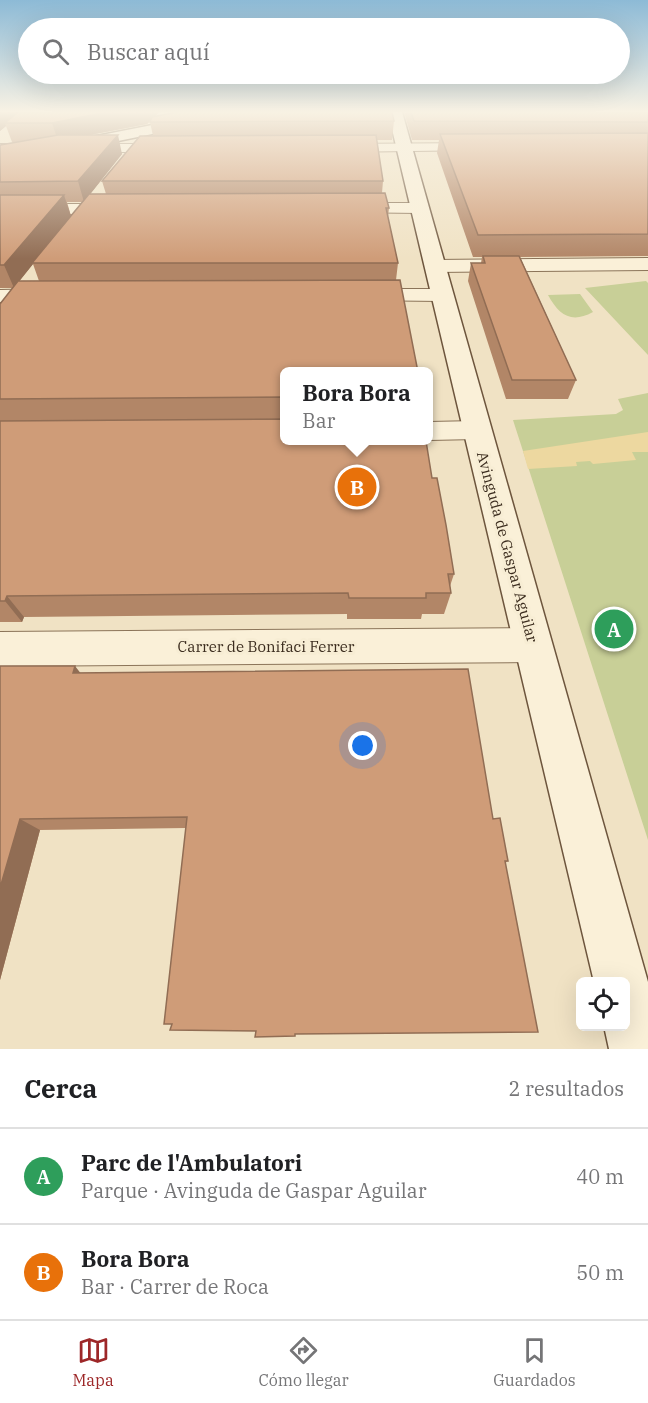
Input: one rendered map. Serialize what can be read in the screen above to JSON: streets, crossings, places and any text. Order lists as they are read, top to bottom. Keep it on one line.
{"streets":{"main road":["Avinguda de Gaspar Aguilar"],"street":["Carrer de Bonifaci Ferrer"]},"crossings":[["Avinguda de Gaspar Aguilar","Carrer de Bonifaci Ferrer"]],"page":{"search":"Buscar aquí","popup":["Bora Bora","Bar"],"pins":["B","A"],"heading":["Cerca","2 resultados"],"list":[{"mark":"A","name":"Parc de l'Ambulatori","note":"Parque · Avinguda de Gaspar Aguilar","value":"40 m"},{"mark":"B","name":"Bora Bora","note":"Bar · Carrer de Roca","value":"50 m"}],"nav":["Mapa","Cómo llegar","Guardados"]}}
